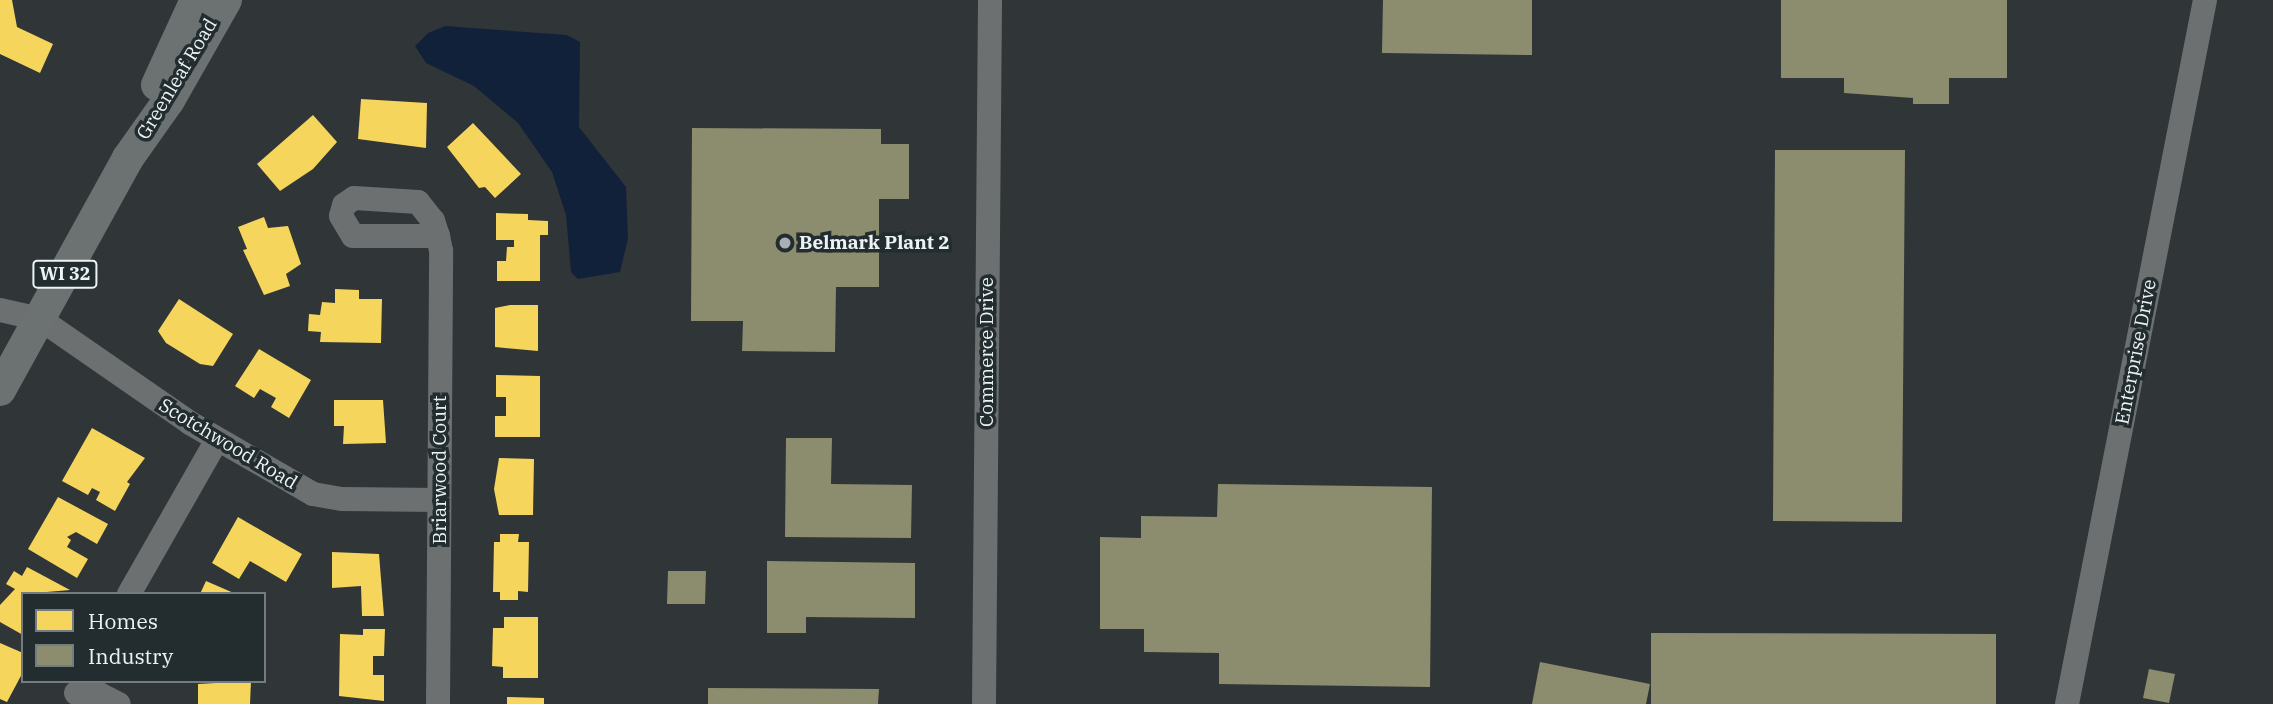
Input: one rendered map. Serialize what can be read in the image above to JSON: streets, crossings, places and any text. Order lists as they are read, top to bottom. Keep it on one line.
{"streets":{"main road":["Greenleaf Road","WI 32"],"street":["Commerce Drive","Enterprise Drive","Scotchwood Road","Briarwood Court"]},"crossings":[["Greenleaf Road","Scotchwood Road"],["Scotchwood Road","Briarwood Court"]],"places":["Belmark Plant 2"],"legend":["Homes","Industry"]}
